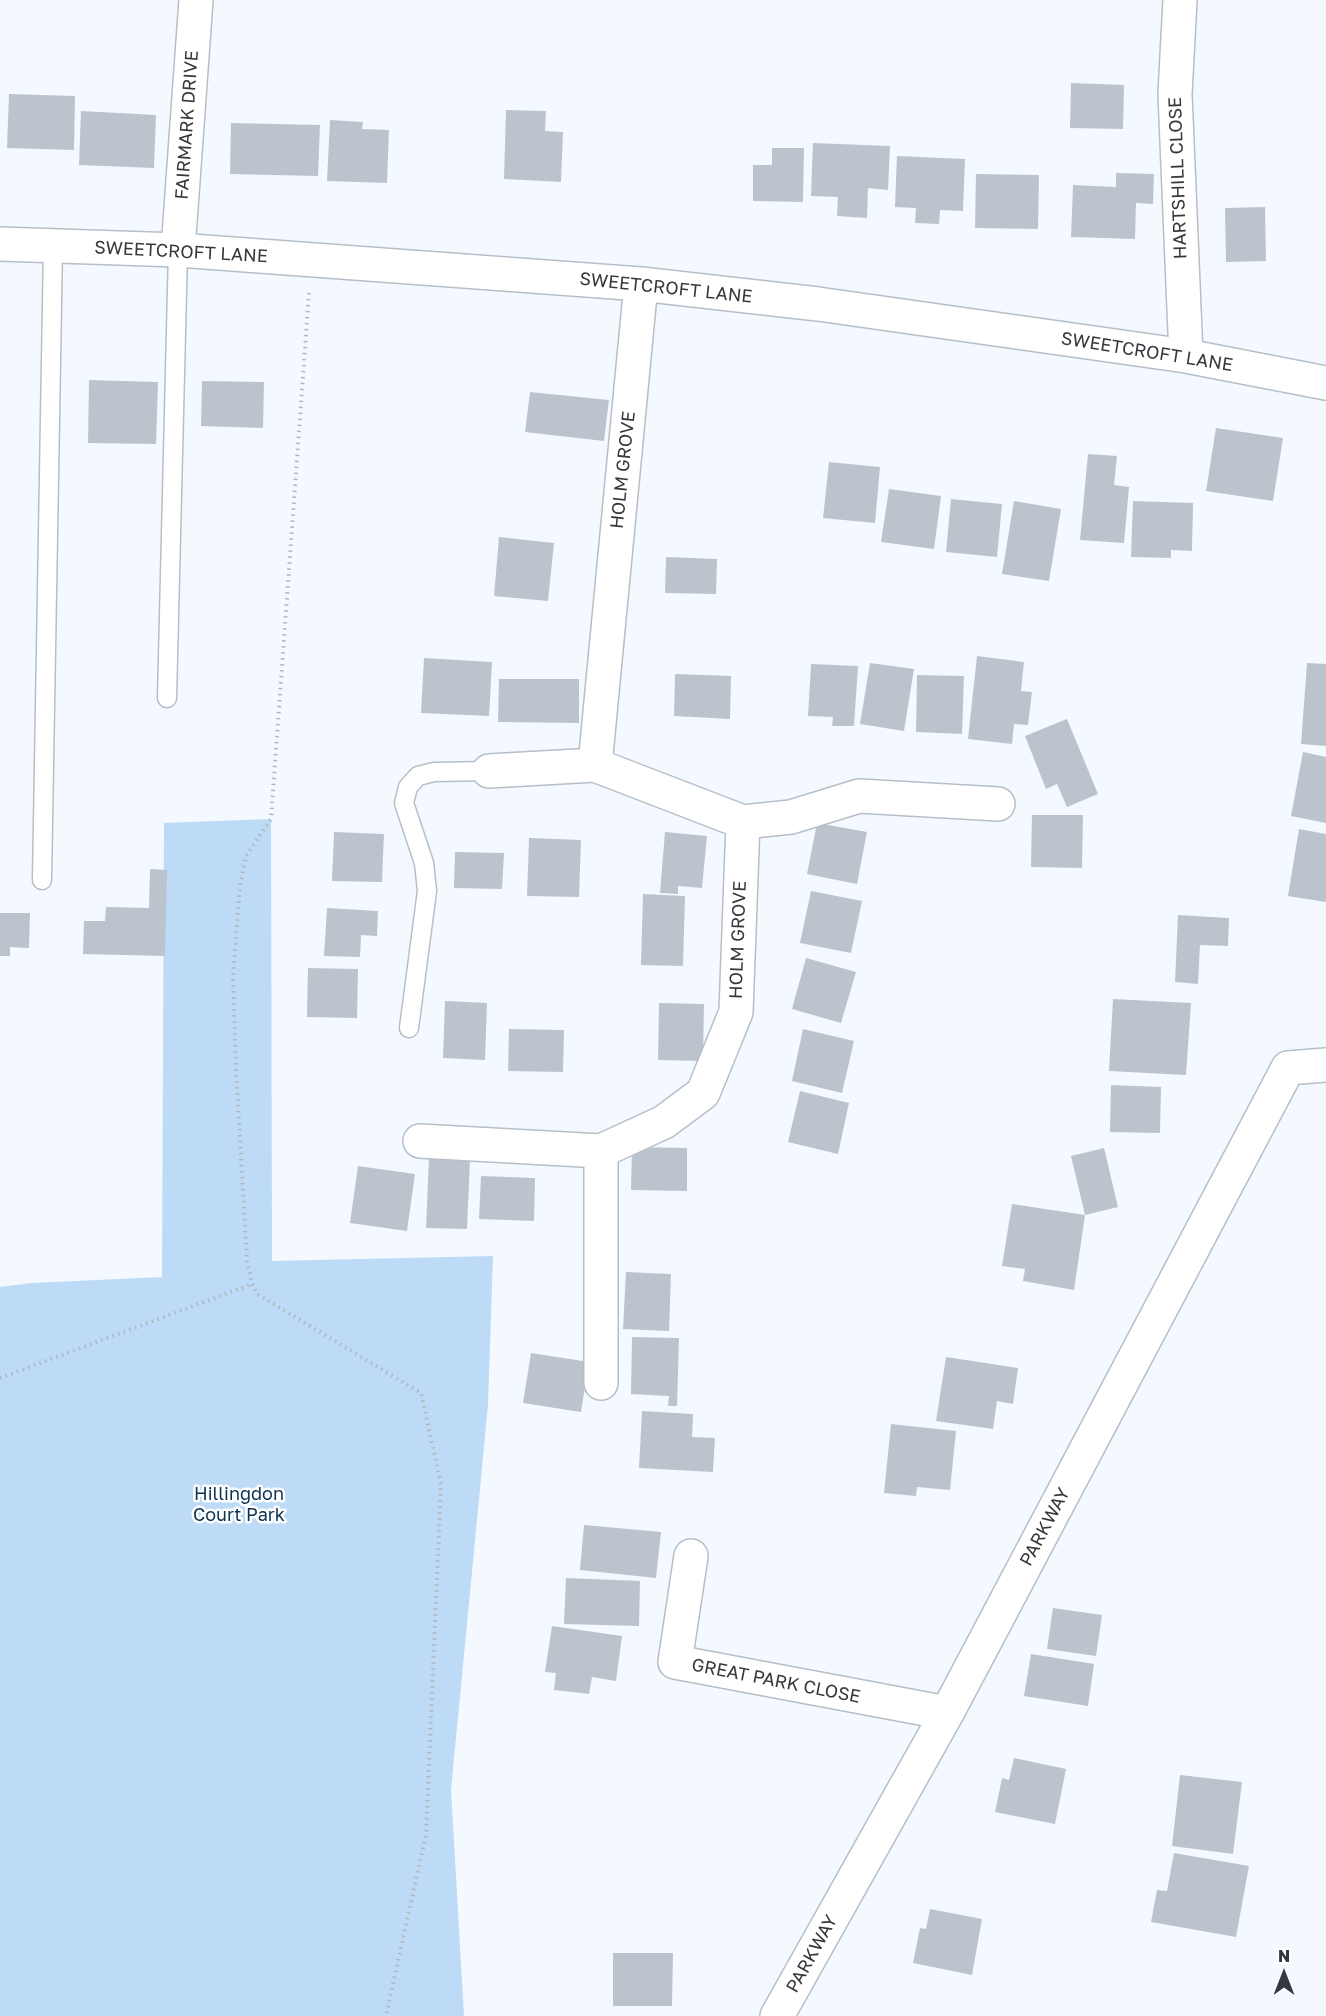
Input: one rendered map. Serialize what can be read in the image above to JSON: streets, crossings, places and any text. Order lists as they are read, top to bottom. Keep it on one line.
{"streets":{"street":["FAIRMARK DRIVE","HARTSHILL CLOSE","SWEETCROFT LANE","HOLM GROVE","PARKWAY","GREAT PARK CLOSE"]},"crossings":[["FAIRMARK DRIVE","SWEETCROFT LANE"],["HARTSHILL CLOSE","SWEETCROFT LANE"],["SWEETCROFT LANE","HOLM GROVE"],["PARKWAY","GREAT PARK CLOSE"]],"parks":["Hillingdon Court Park"],"north":"top"}
